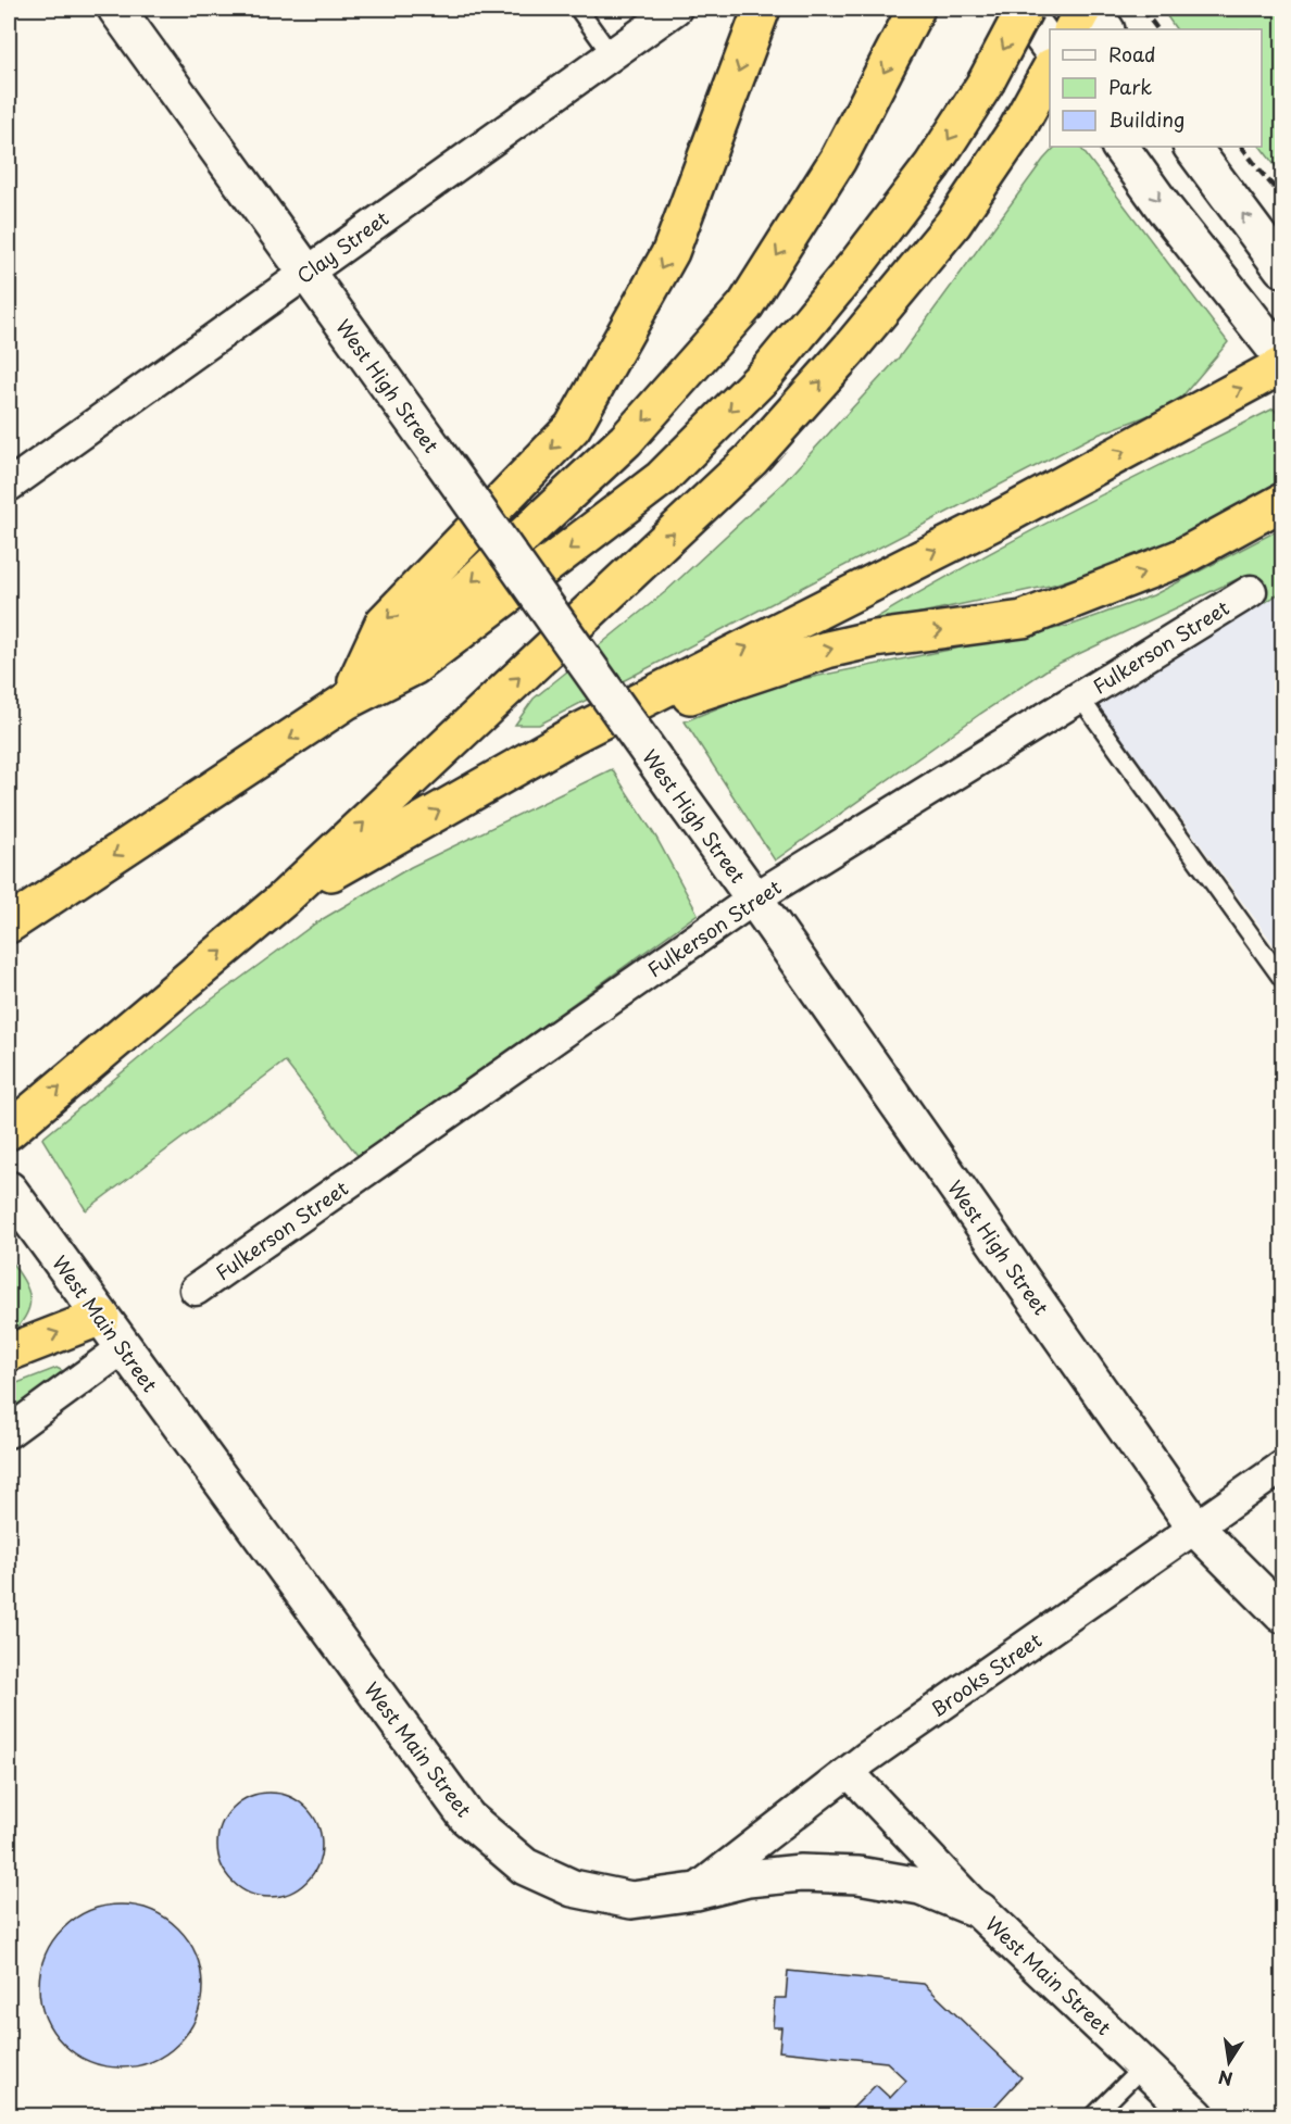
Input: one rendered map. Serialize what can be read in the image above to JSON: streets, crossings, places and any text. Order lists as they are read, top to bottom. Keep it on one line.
{"streets":{"main road":["West High Street","West Main Street"],"street":["Clay Street","Fulkerson Street","Brooks Street"]},"crossings":[["Clay Street","West High Street"],["West High Street","Fulkerson Street"],["West High Street","Brooks Street"],["West Main Street","Brooks Street"]],"legend":["Road","Park","Building"],"north":"bottom"}
